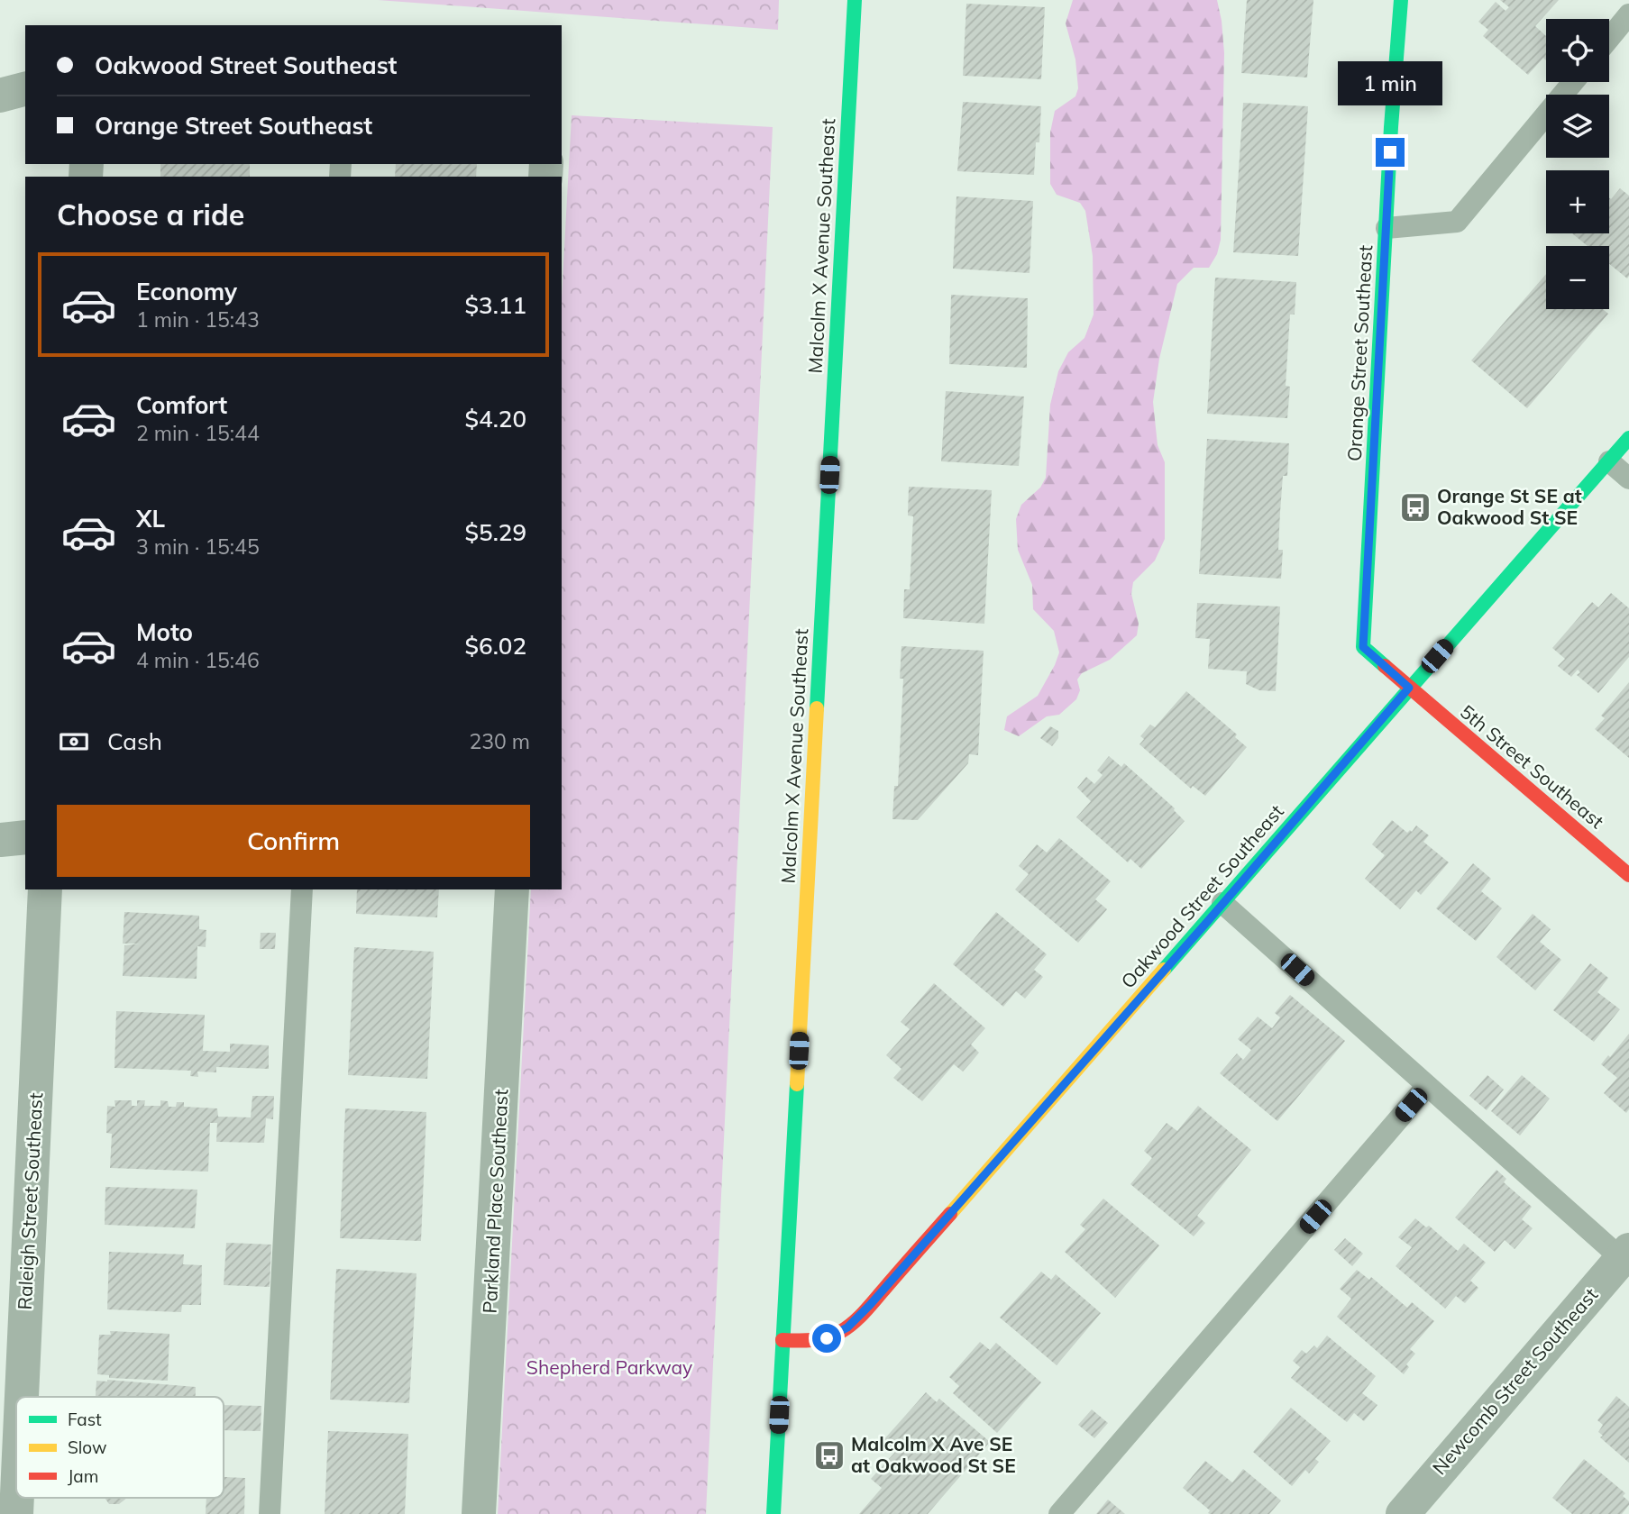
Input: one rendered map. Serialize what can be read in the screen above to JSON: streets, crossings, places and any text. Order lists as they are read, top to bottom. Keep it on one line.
{"streets":{"street":["Malcolm X Avenue Southeast","Orange Street Southeast","5th Street Southeast","Oakwood Street Southeast","Raleigh Street Southeast","Parkland Place Southeast","Newcomb Street Southeast"]},"crossings":[["Malcolm X Avenue Southeast","Oakwood Street Southeast"],["Orange Street Southeast","5th Street Southeast"],["Orange Street Southeast","Oakwood Street Southeast"],["5th Street Southeast","Oakwood Street Southeast"]],"parks":["Shepherd Parkway"],"places":{"bus stop":["Orange St SE at Oakwood St SE","Malcolm X Ave SE at Oakwood St SE"]},"legend":["Fast","Slow","Jam"],"page":{"map_buttons":["+","−"],"banner":["Oakwood Street Southeast","Orange Street Southeast"],"bubble":"1 min","heading":"Choose a ride","list":[{"name":"Economy","note":"1 min · 15:43","value":"$3.11"},{"name":"Comfort","note":"2 min · 15:44","value":"$4.20"},{"name":"XL","note":"3 min · 15:45","value":"$5.29"},{"name":"Moto","note":"4 min · 15:46","value":"$6.02"}],"pay":["Cash","230 m"],"buttons":"Confirm"}}
